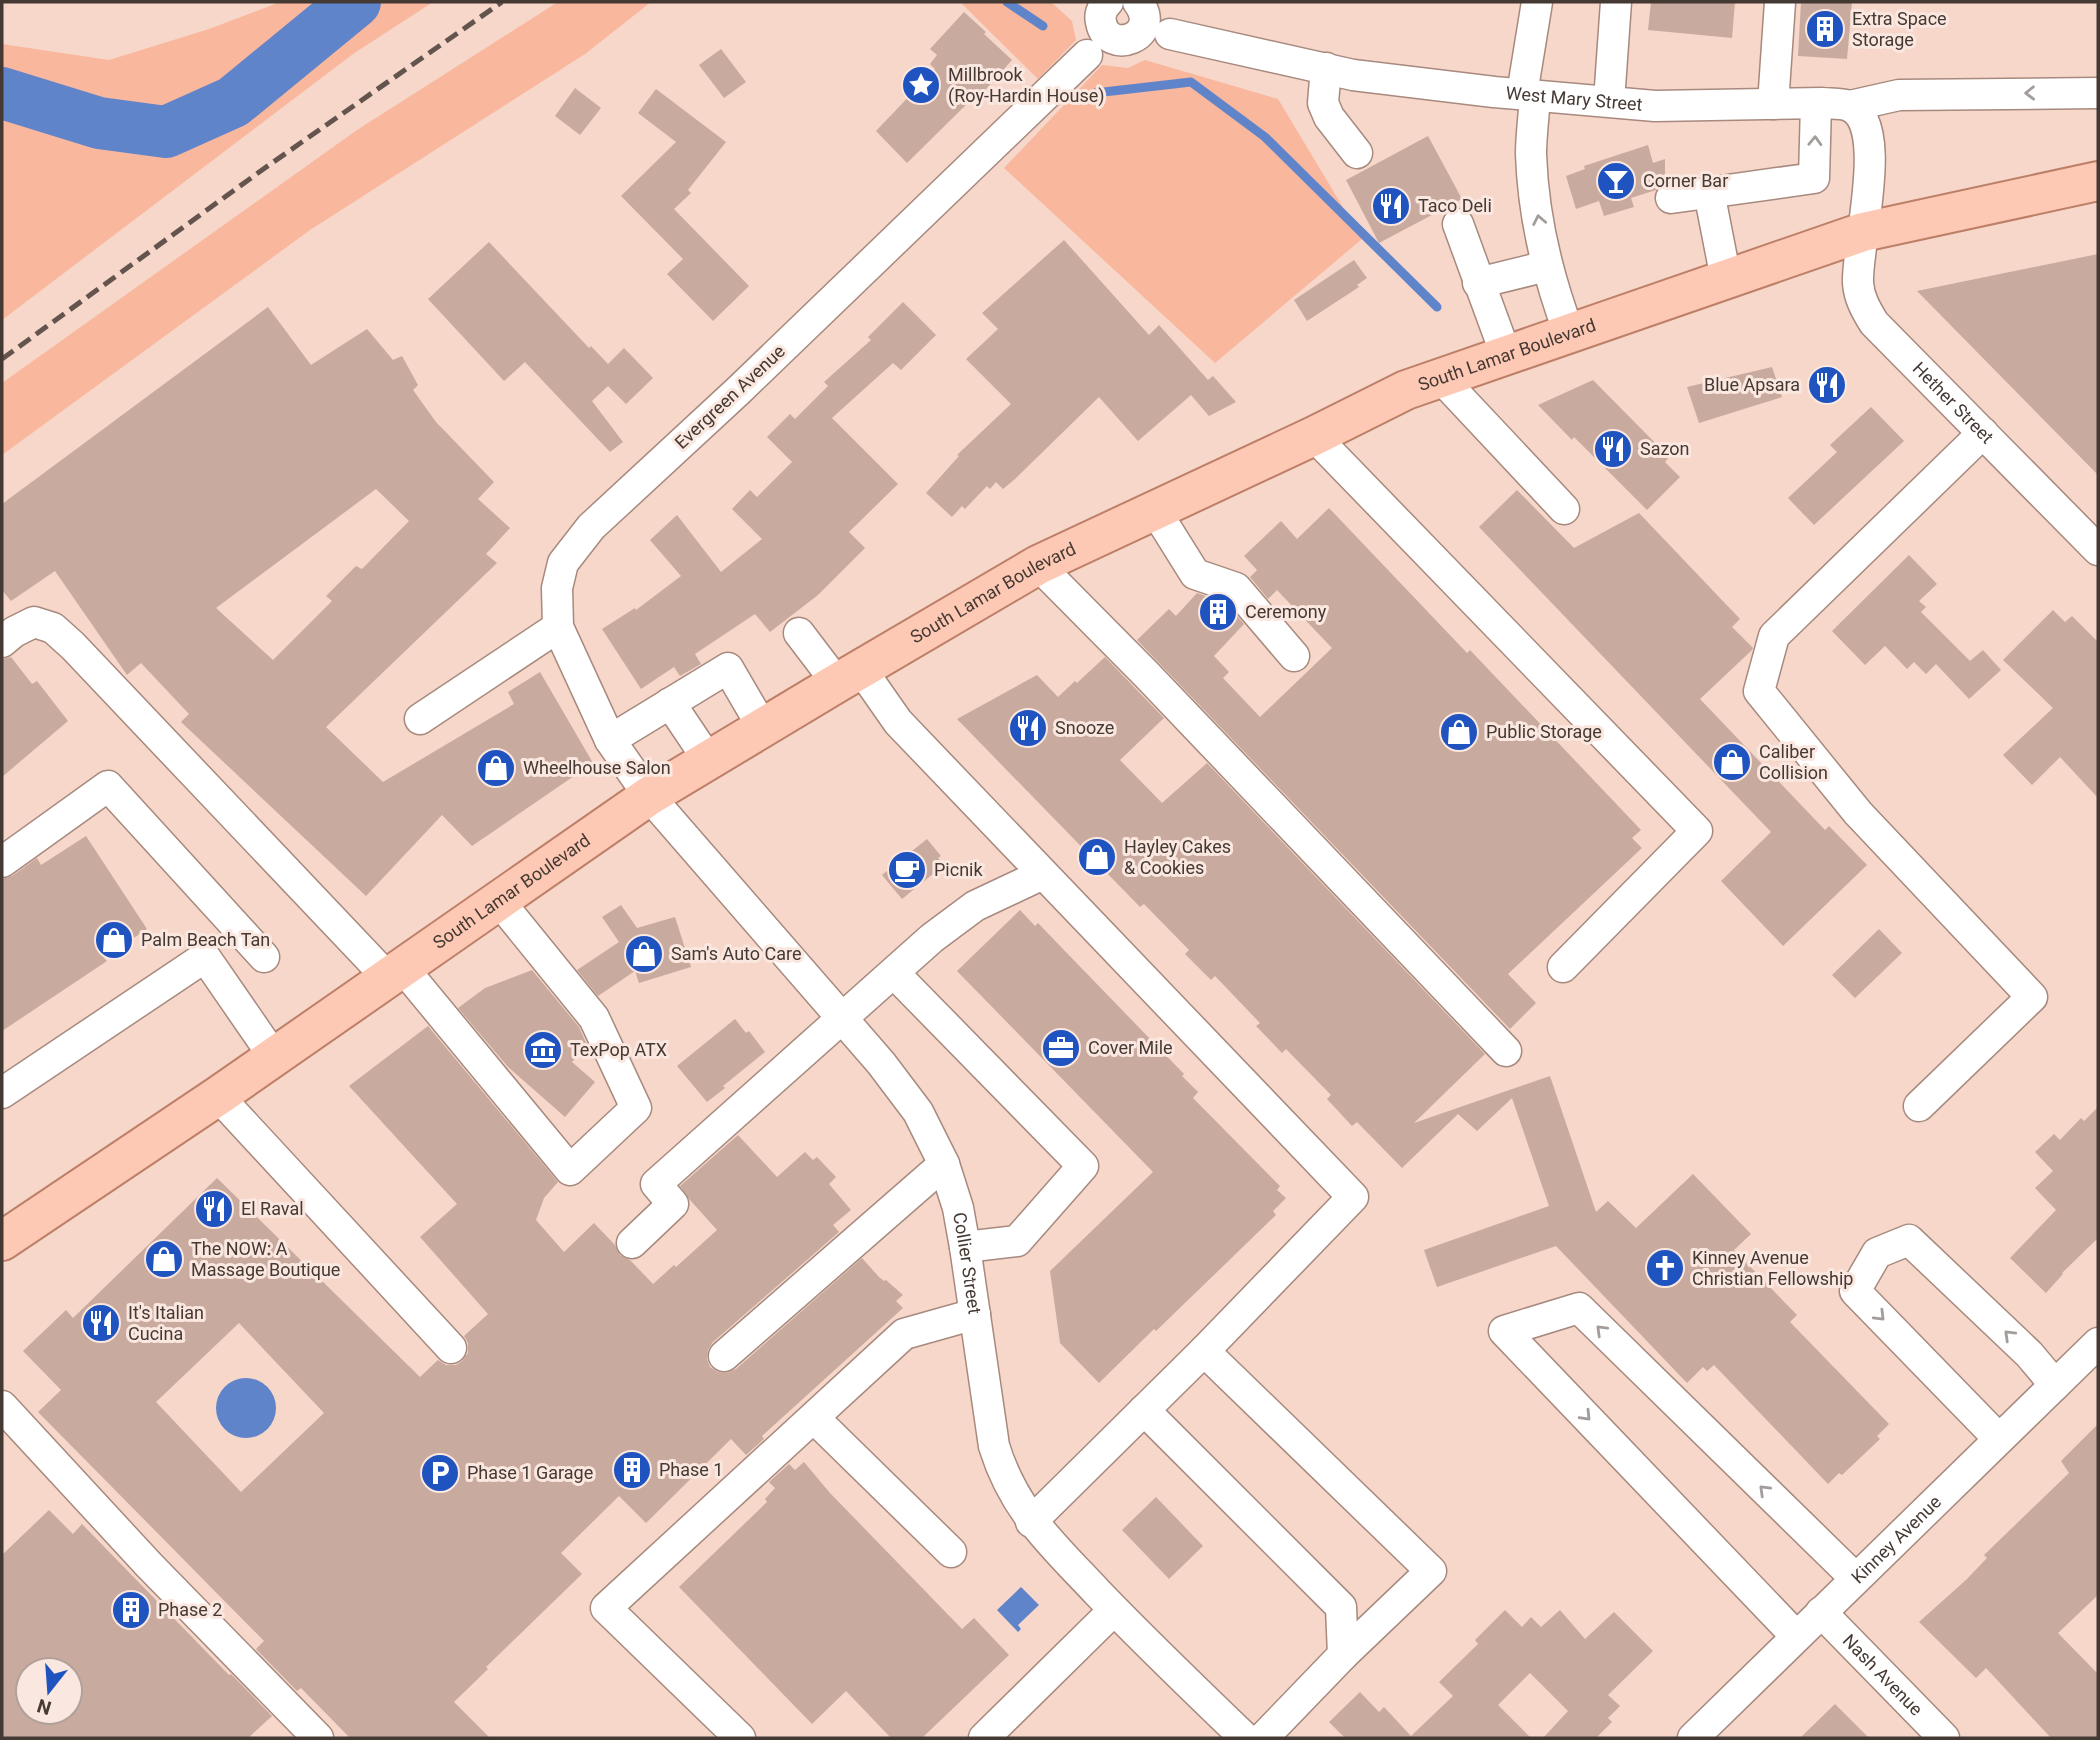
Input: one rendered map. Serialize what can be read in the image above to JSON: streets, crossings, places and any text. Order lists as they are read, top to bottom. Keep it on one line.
{"streets":{"main road":["South Lamar Boulevard"],"street":["West Mary Street","Evergreen Avenue","Hether Street","Collier Street","Kinney Avenue","Nash Avenue"]},"crossings":[["West Mary Street","Evergreen Avenue"],["South Lamar Boulevard","Evergreen Avenue"],["South Lamar Boulevard","Hether Street"],["South Lamar Boulevard","Collier Street"],["Evergreen Avenue","Collier Street"],["Kinney Avenue","Nash Avenue"]],"places":{"building":["Extra Space Storage","Ceremony","Phase 1","Phase 2"],"place":["Millbrook (Roy-Hardin House)"],"bar":["Corner Bar"],"restaurant":["Taco Deli","Blue Apsara","Sazon","Snooze","El Raval","It's Italian Cucina"],"shop":["Public Storage","Caliber Collision","Wheelhouse Salon","Hayley Cakes & Cookies","Palm Beach Tan","Sam's Auto Care","The NOW: A Massage Boutique"],"cafe":["Picnik"],"office":["Cover Mile"],"museum":["TexPop ATX"],"church":["Kinney Avenue Christian Fellowship"],"parking":["Phase 1 Garage"]},"north":"bottom"}
